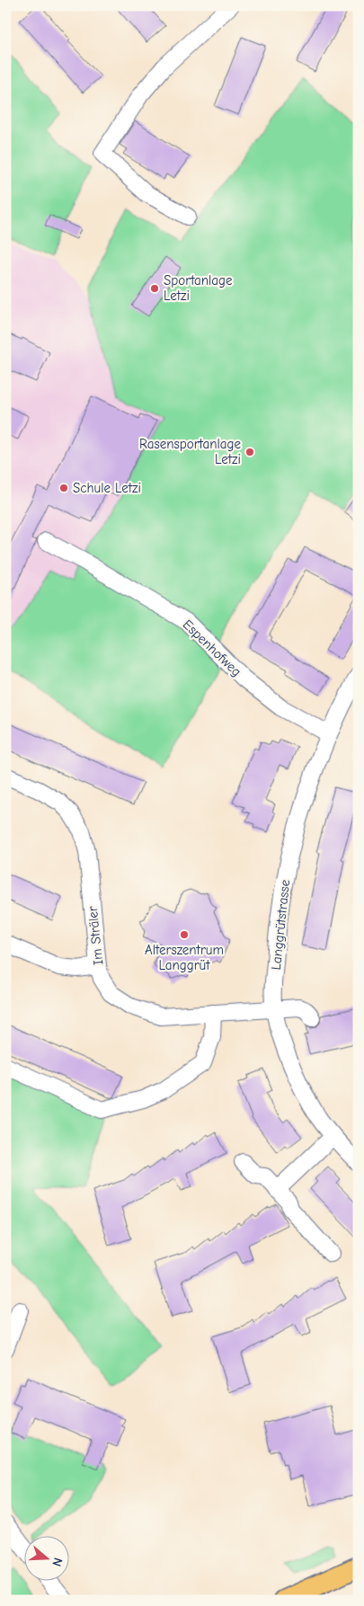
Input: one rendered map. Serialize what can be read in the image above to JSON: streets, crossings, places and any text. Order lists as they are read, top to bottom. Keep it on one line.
{"streets":{"street":["Espenhofweg","Langgrütstrasse","Im Sträler"]},"crossings":[["Espenhofweg","Langgrütstrasse"],["Langgrütstrasse","Im Sträler"]],"places":["Sportanlage Letzi","Rasensportanlage Letzi","Schule Letzi","Alterszentrum Langgrüt"],"north":"right"}
